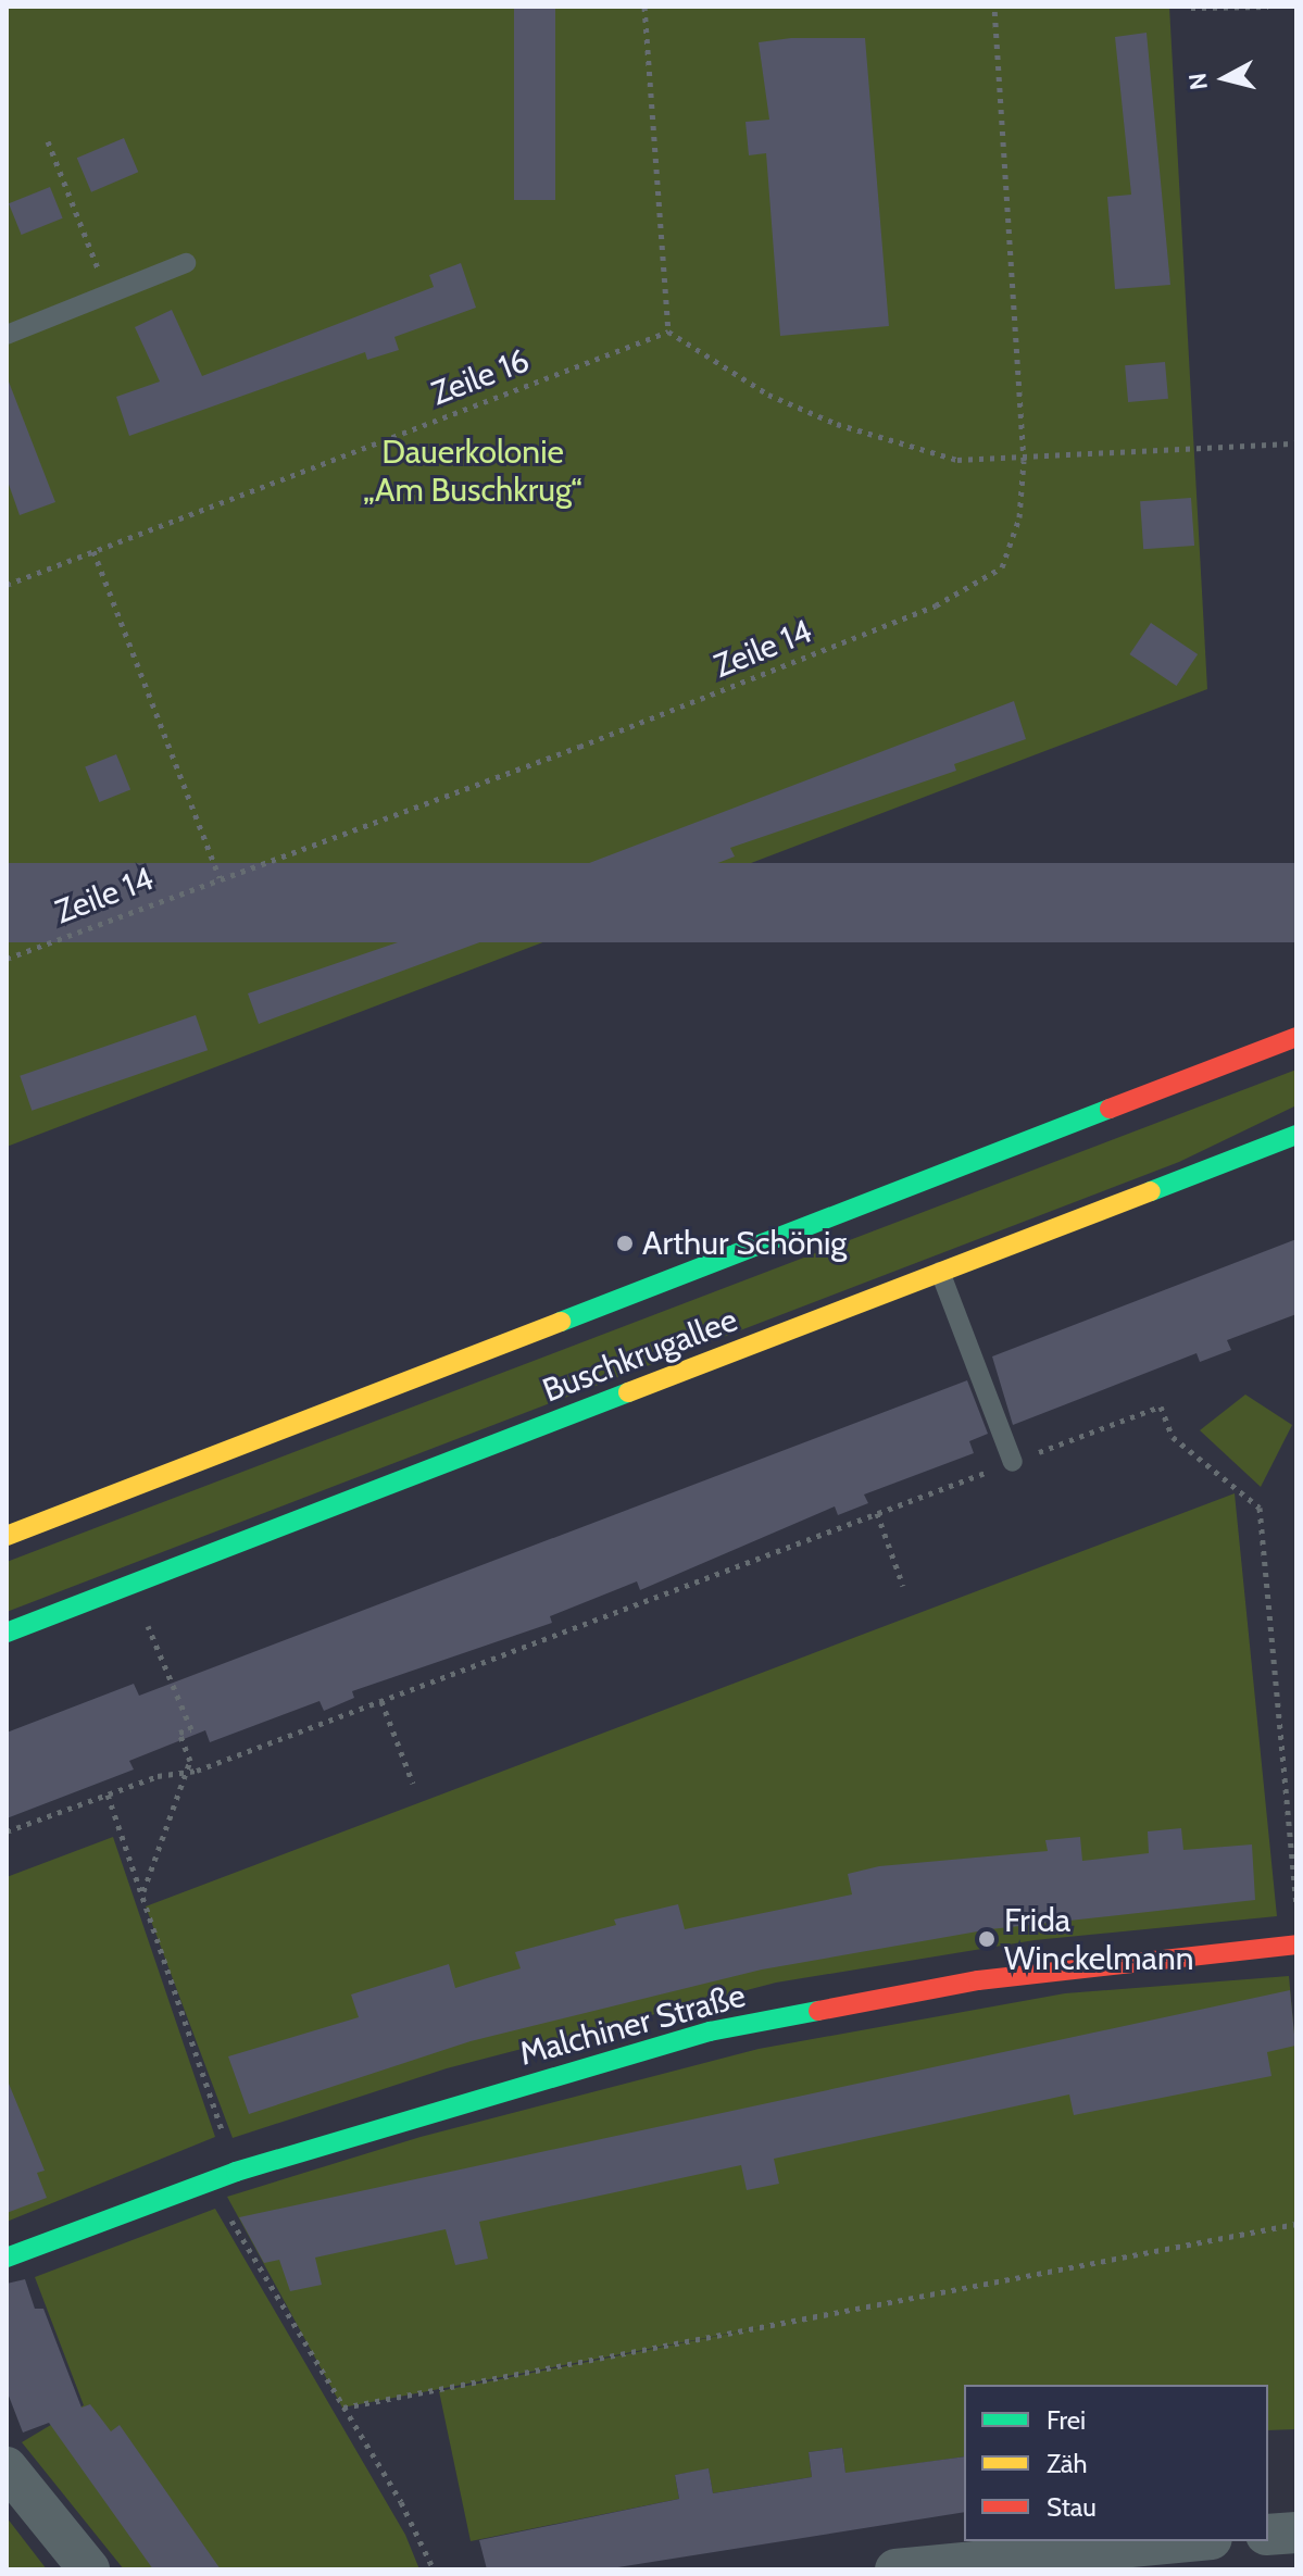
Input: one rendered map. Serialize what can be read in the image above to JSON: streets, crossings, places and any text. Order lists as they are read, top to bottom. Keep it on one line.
{"streets":{"main road":["Buschkrugallee","Malchiner Straße"],"path":["Zeile 16","Zeile 14"]},"parks":["Dauerkolonie „Am Buschkrug“"],"places":["Arthur Schönig","Frida Winckelmann"],"legend":["Frei","Zäh","Stau"],"north":"left"}
